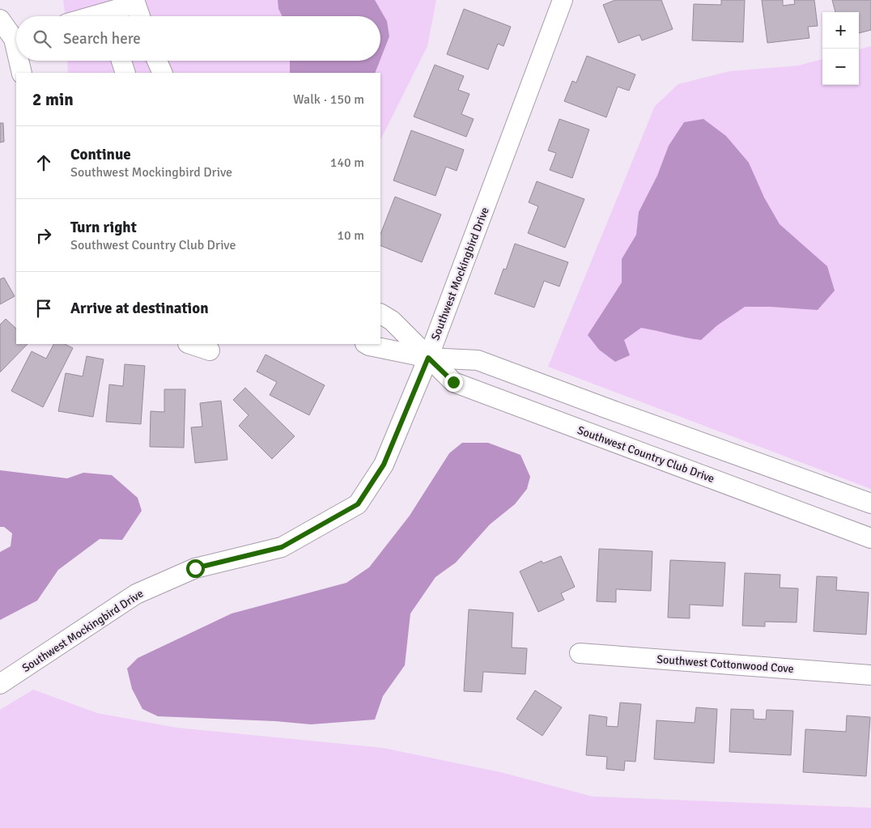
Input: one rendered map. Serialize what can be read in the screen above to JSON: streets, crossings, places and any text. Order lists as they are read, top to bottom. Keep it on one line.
{"streets":{"street":["Southwest Mockingbird Drive","Southwest Country Club Drive","Southwest Cottonwood Cove"]},"crossings":[["Southwest Mockingbird Drive","Southwest Country Club Drive"]],"page":{"map_buttons":["+","−"],"search":"Search here","heading":["2 min","Walk · 150 m"],"list":[["Continue","Southwest Mockingbird Drive","140 m"],["Turn right","Southwest Country Club Drive","10 m"],"Arrive at destination"]}}
